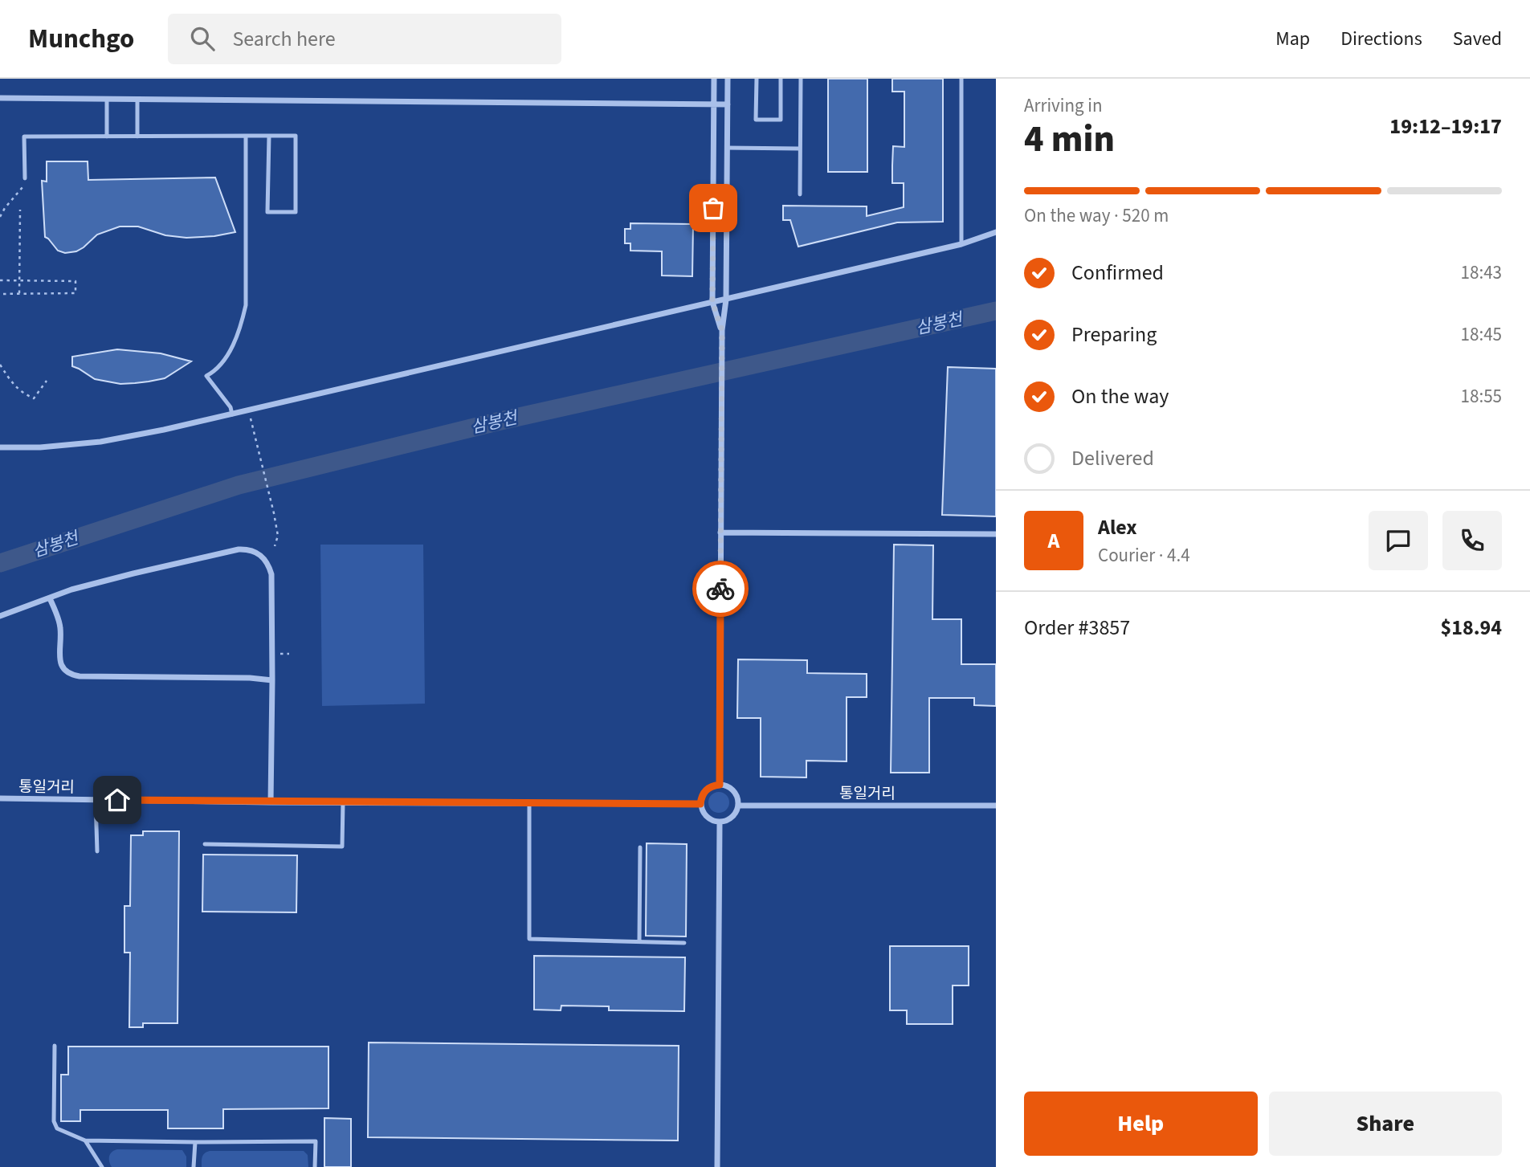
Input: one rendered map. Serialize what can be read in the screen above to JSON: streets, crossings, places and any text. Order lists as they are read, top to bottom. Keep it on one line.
{"streets":{"street":["통일거리"]},"water":["삼봉천"],"page":{"header":"Munchgo","search":"Search here","nav":["Map","Directions","Saved"],"heading":["4 min","Arriving in","19:12–19:17"],"panel":["Alex","Courier · 4.4","Order #3857","$18.94"],"bar":"On the way · 520 m","list":[["Confirmed","18:43"],["Preparing","18:45"],["On the way","18:55"],"Delivered"],"round":"A","buttons":["Help","Share"]}}
